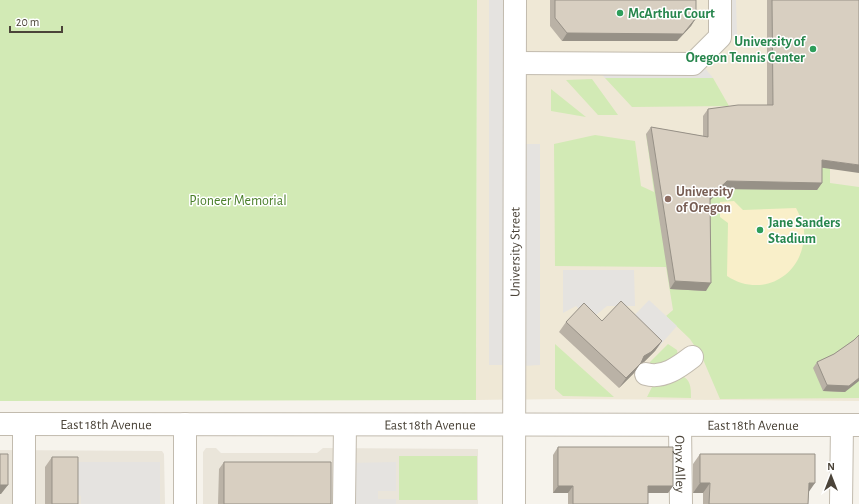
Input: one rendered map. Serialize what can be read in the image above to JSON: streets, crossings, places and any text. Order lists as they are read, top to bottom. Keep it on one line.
{"streets":{"street":["University Street","East 18th Avenue","Onyx Alley"]},"crossings":[["University Street","East 18th Avenue"],["East 18th Avenue","Onyx Alley"]],"parks":["Pioneer Memorial"],"places":["McArthur Court","University of Oregon Tennis Center","University of Oregon","Jane Sanders Stadium"],"scale_bar":"20 m","north":"top"}
